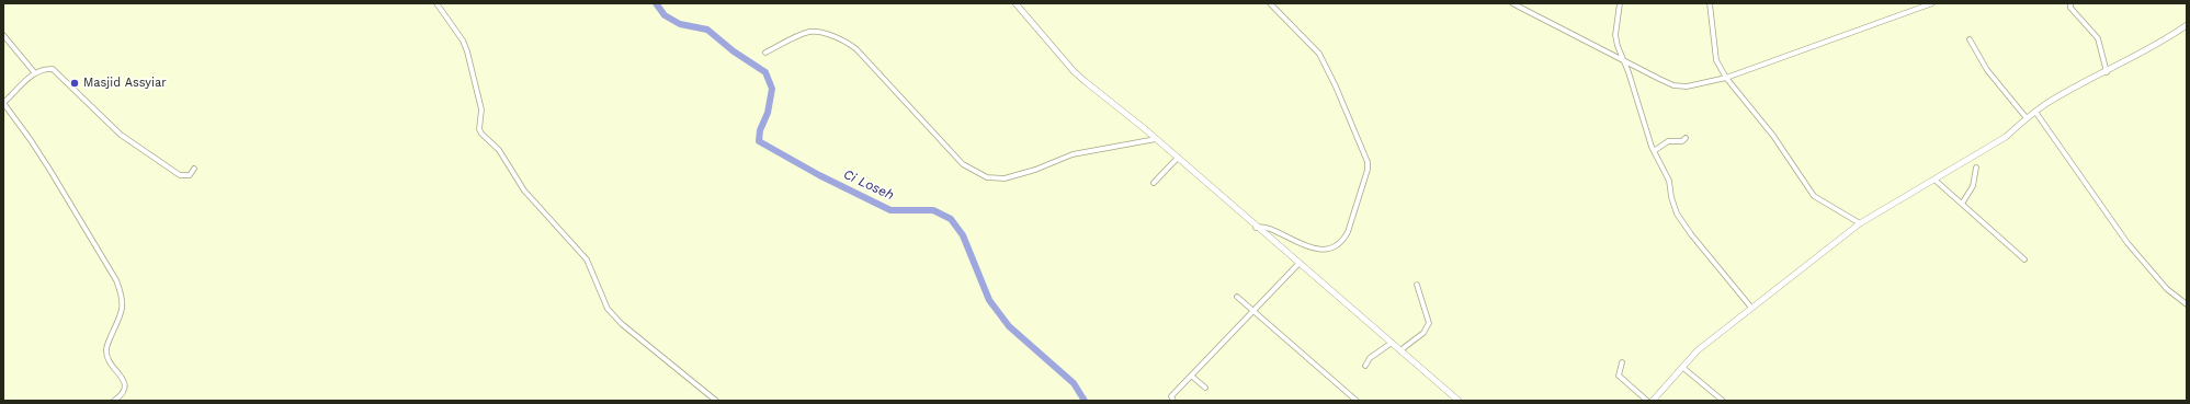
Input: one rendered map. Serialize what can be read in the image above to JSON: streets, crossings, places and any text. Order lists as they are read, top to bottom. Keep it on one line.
{"water":["Ci Loseh"],"places":["Masjid Assyiar"]}
